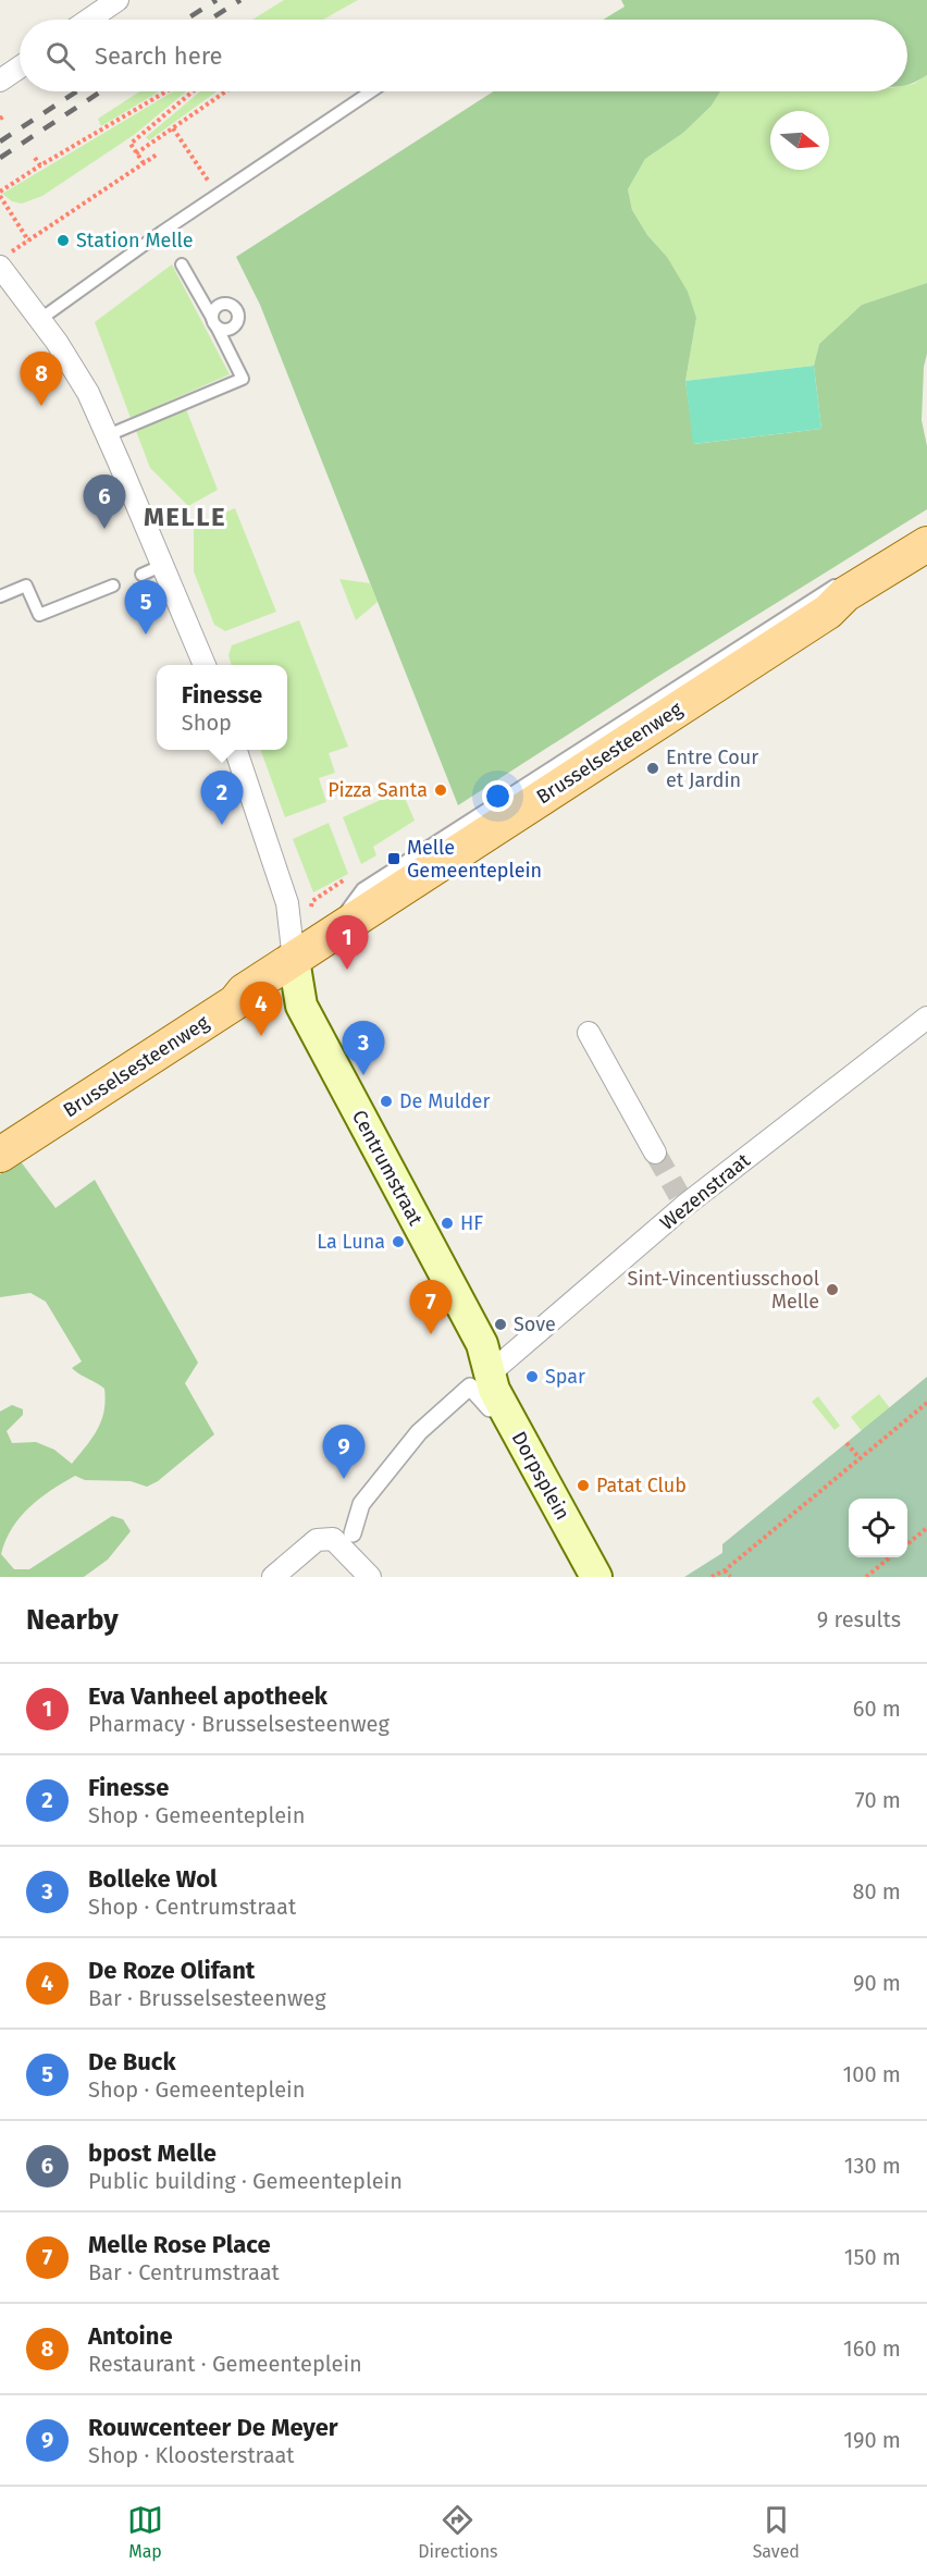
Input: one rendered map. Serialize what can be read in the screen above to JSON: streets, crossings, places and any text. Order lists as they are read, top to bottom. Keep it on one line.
{"streets":{"main road":["Brusselsesteenweg","Centrumstraat","Dorpsplein"],"street":["Wezenstraat"]},"crossings":[["Brusselsesteenweg","Centrumstraat"],["Centrumstraat","Wezenstraat"],["Centrumstraat","Dorpsplein"],["Wezenstraat","Dorpsplein"]],"districts":["MELLE"],"places":{"other":["Station Melle","Entre Cour et Jardin","Pizza Santa","De Mulder","HF","La Luna","Sint-Vincentiusschool Melle","Sove","Spar","Patat Club"],"transit":["Melle Gemeenteplein"]},"north":"right","page":{"search":"Search here","pins":["8","6","5","2","1","4","3","7","9"],"popup":["Finesse","Shop"],"heading":["Nearby","9 results"],"list":[{"mark":"1","name":"Eva Vanheel apotheek","note":"Pharmacy · Brusselsesteenweg","value":"60 m"},{"mark":"2","name":"Finesse","note":"Shop · Gemeenteplein","value":"70 m"},{"mark":"3","name":"Bolleke Wol","note":"Shop · Centrumstraat","value":"80 m"},{"mark":"4","name":"De Roze Olifant","note":"Bar · Brusselsesteenweg","value":"90 m"},{"mark":"5","name":"De Buck","note":"Shop · Gemeenteplein","value":"100 m"},{"mark":"6","name":"bpost Melle","note":"Public building · Gemeenteplein","value":"130 m"},{"mark":"7","name":"Melle Rose Place","note":"Bar · Centrumstraat","value":"150 m"},{"mark":"8","name":"Antoine","note":"Restaurant · Gemeenteplein","value":"160 m"},{"mark":"9","name":"Rouwcenteer De Meyer","note":"Shop · Kloosterstraat","value":"190 m"}],"nav":["Map","Directions","Saved"]}}
